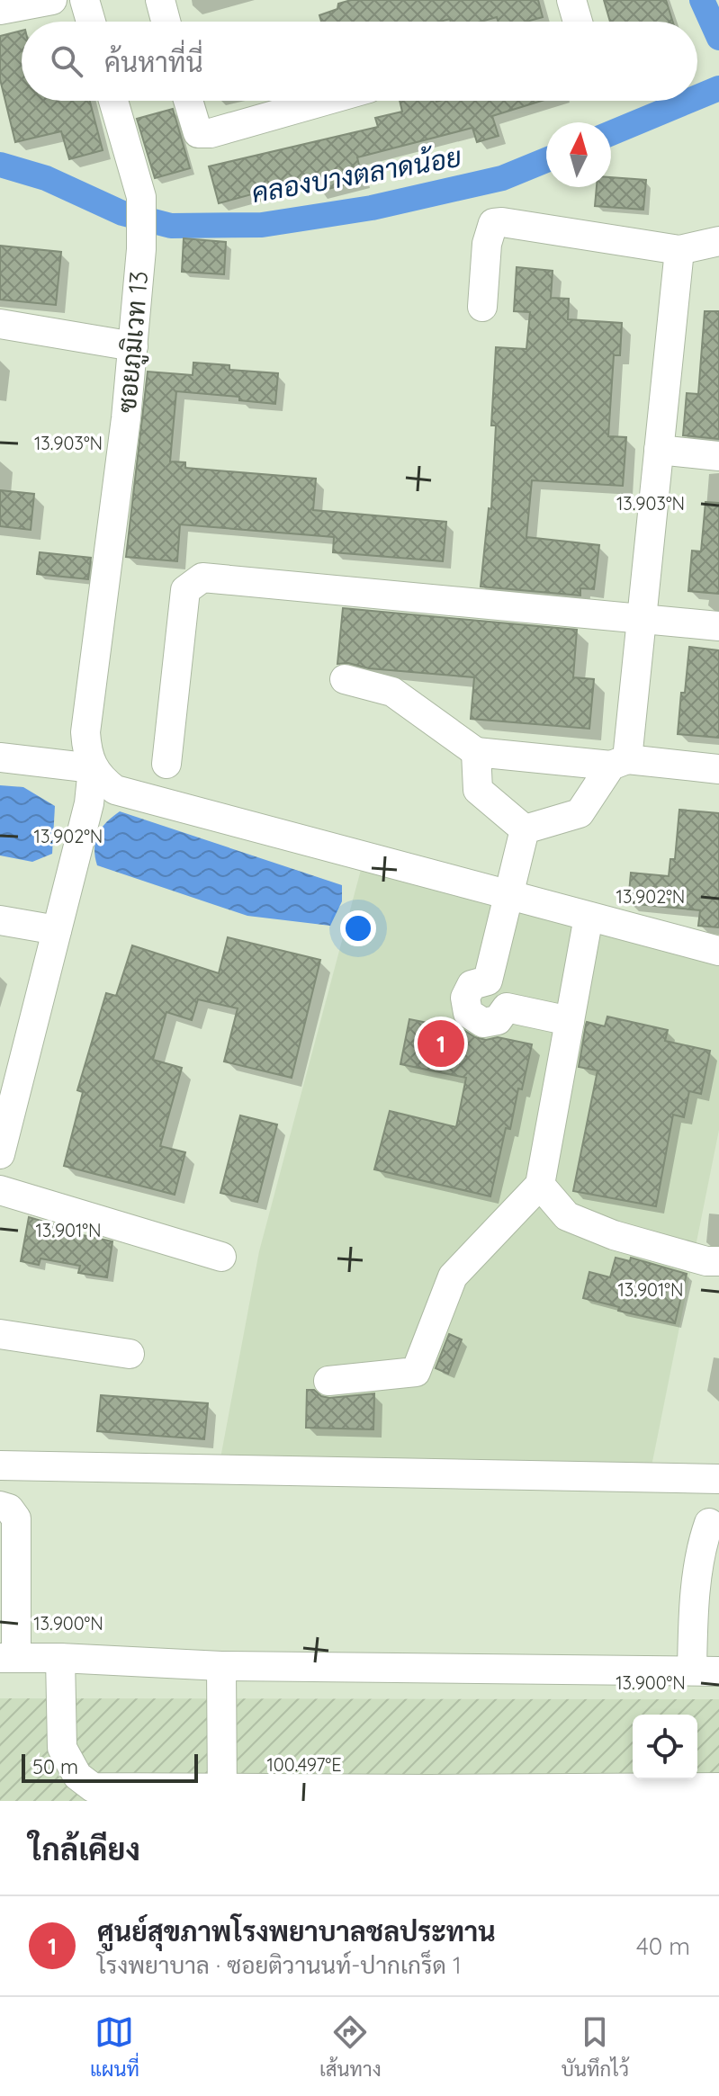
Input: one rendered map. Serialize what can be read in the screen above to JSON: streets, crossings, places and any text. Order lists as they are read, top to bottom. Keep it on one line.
{"streets":{"street":["ซอยภูมิเวท 13"]},"water":["คลองบางตลาดน้อย"],"scale_bar":"50 m","north":"top","page":{"search":"ค้นหาที่นี่","pins":"1","scale":"50 m","heading":"ใกล้เคียง","list":[{"mark":"1","name":"ศูนย์สุขภาพโรงพยาบาลชลประทาน","note":"โรงพยาบาล · ซอยติวานนท์-ปากเกร็ด 1","value":"40 m"}],"nav":["แผนที่","เส้นทาง","บันทึกไว้"]},"coordinates":["13.903°N","13.902°N","13.901°N","13.900°N","100.497°E"]}
